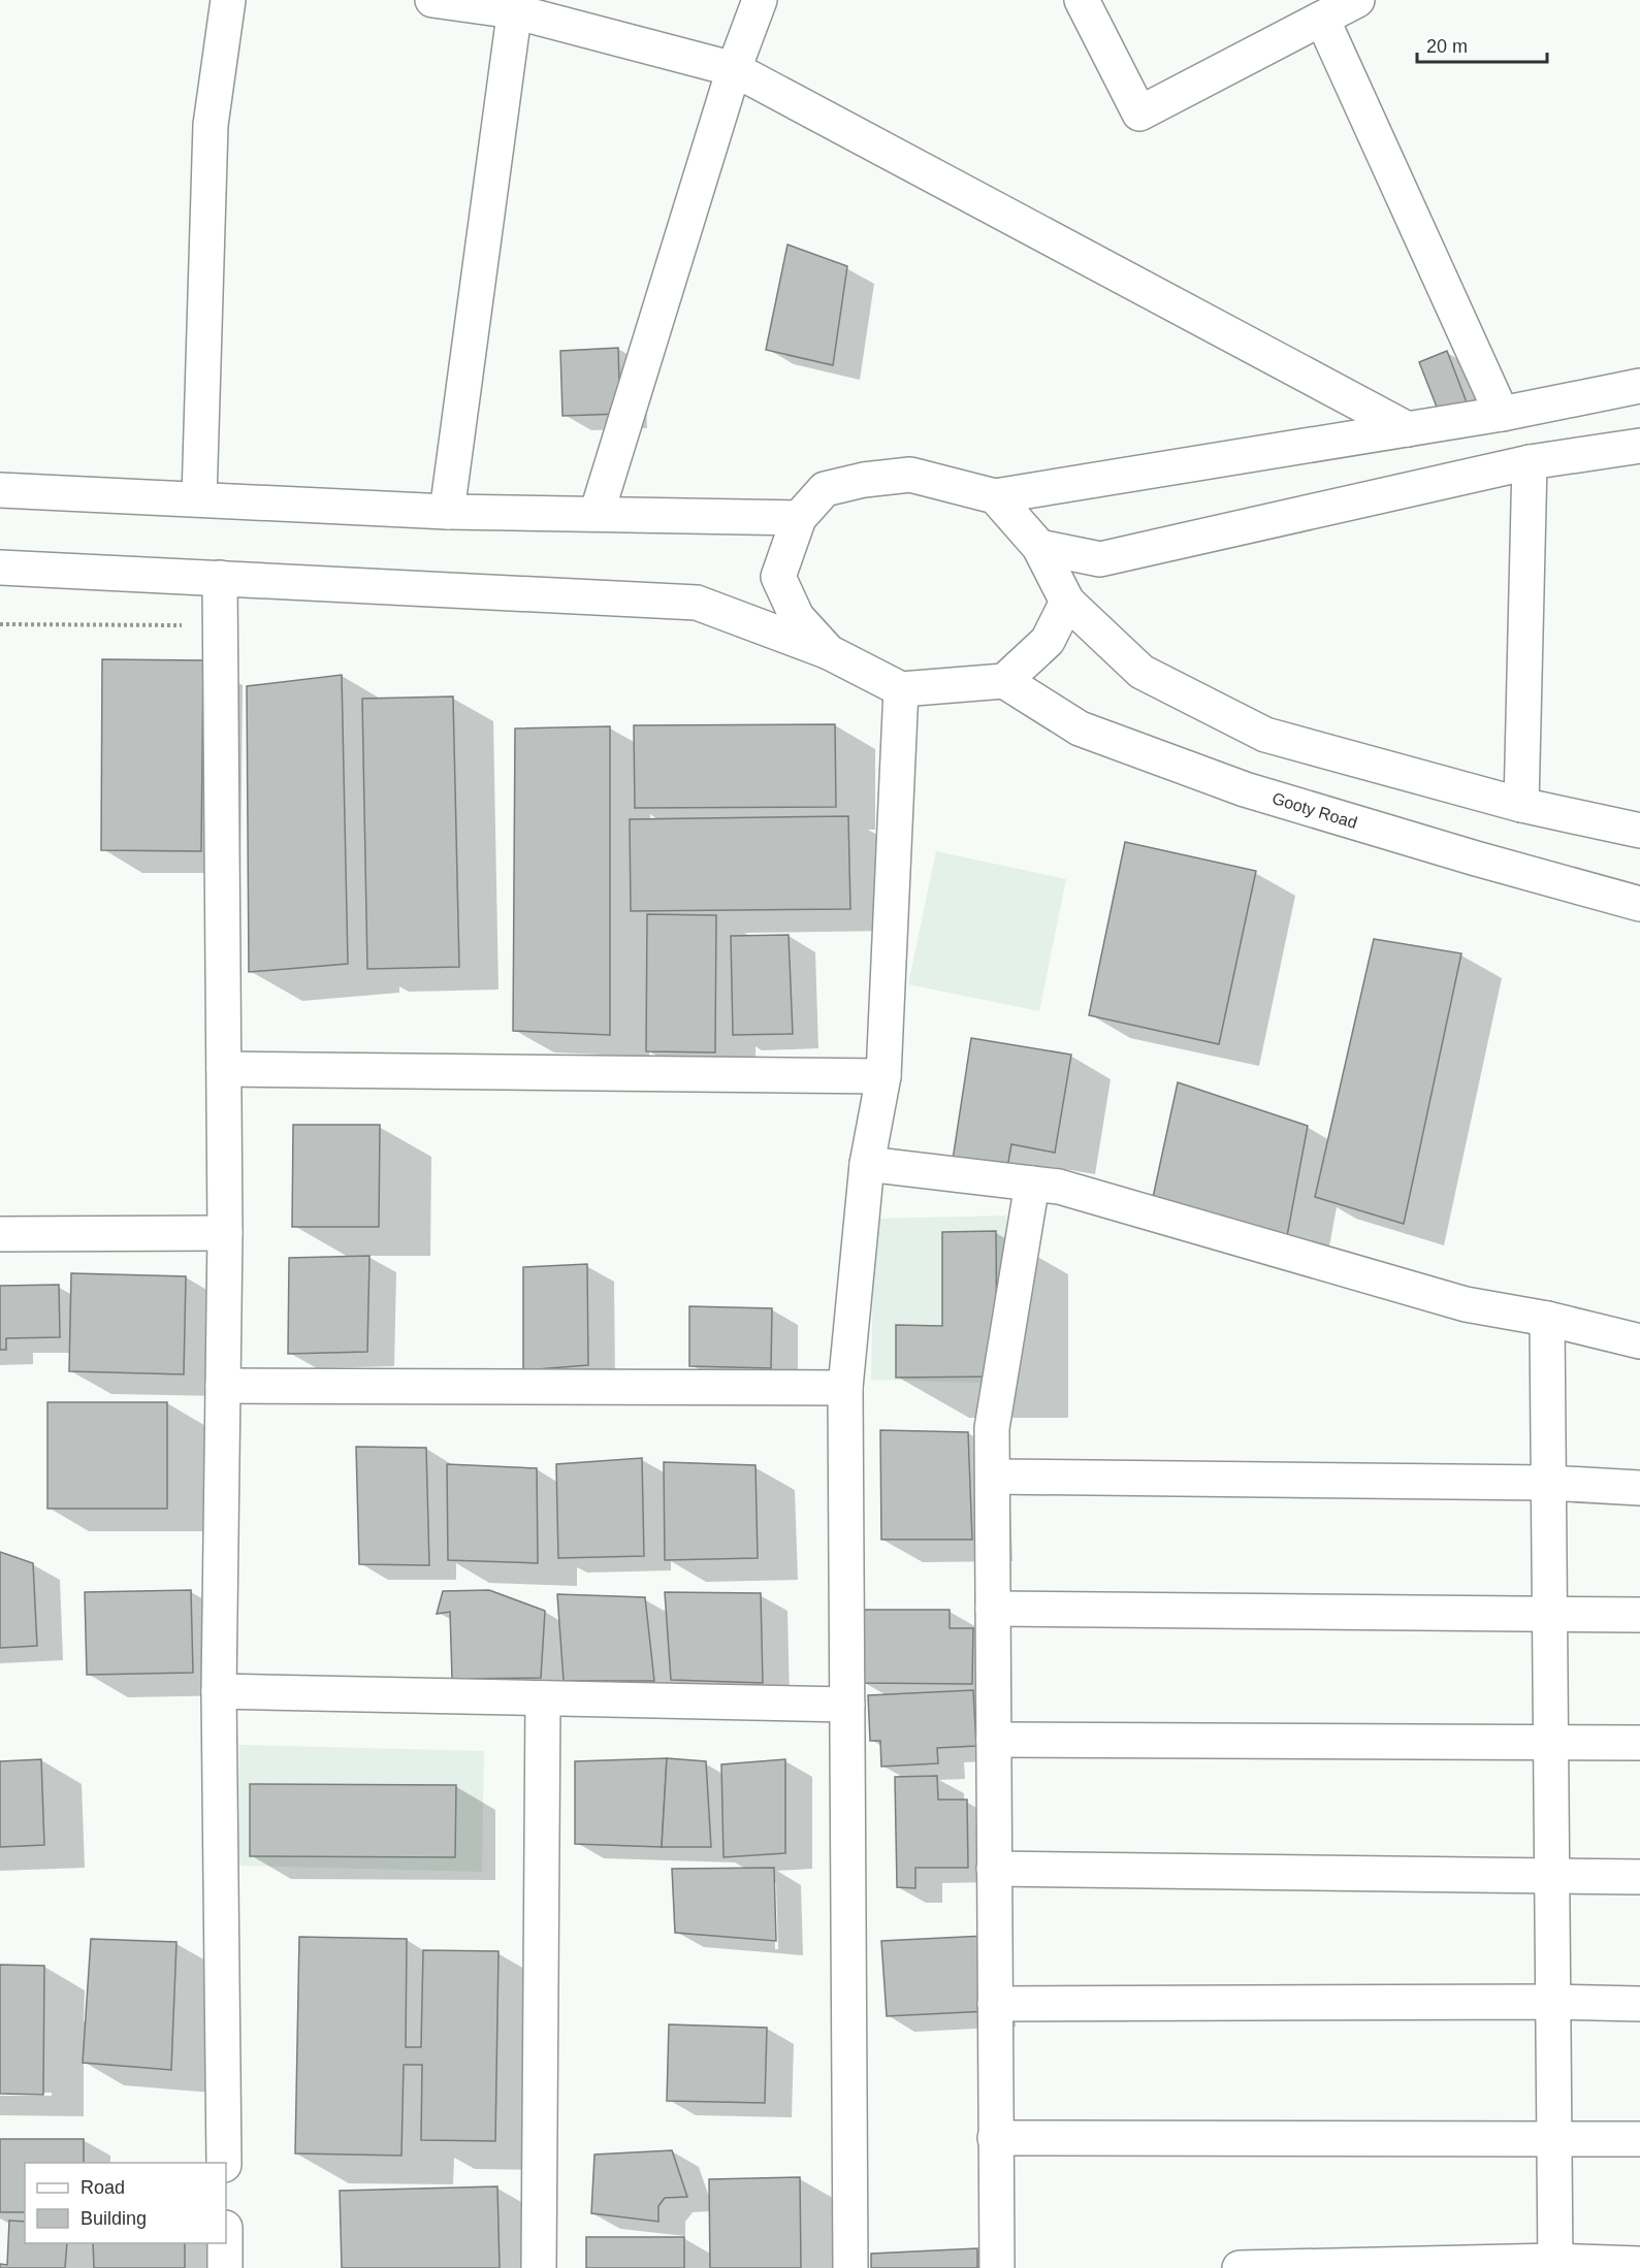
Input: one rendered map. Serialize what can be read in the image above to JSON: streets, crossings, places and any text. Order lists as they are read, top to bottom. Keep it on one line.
{"streets":{"street":["Gooty Road"]},"legend":["Road","Building"],"scale_bar":"20 m"}
